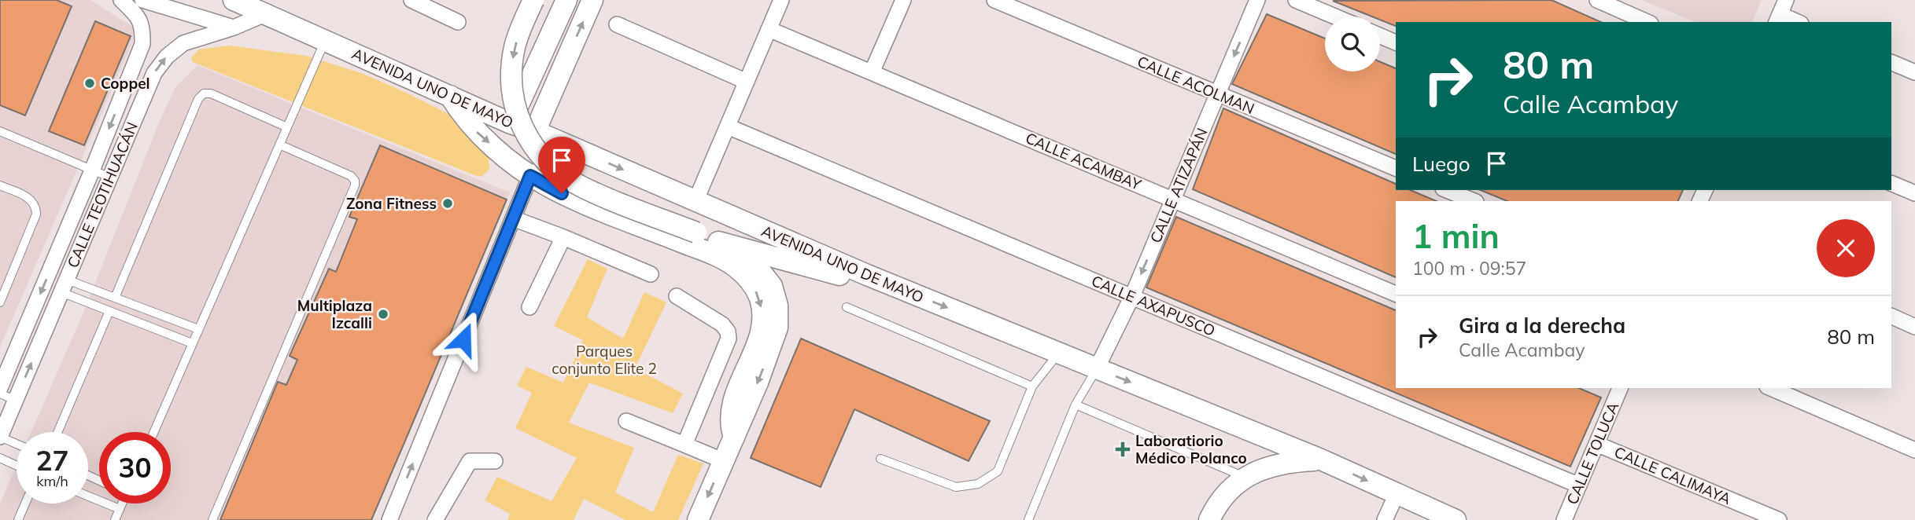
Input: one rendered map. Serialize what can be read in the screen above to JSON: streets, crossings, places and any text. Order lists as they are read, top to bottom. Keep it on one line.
{"streets":{"main road":["AVENIDA UNO DE MAYO"],"street":["CALLE ACOLMAN","CALLE ACAMBAY","CALLE ATIZAPÁN","CALLE TEOTIHUACÁN","CALLE AXAPUSCO","CALLE TOLUCA","CALLE CALIMAYA"]},"crossings":[["CALLE ACOLMAN","CALLE ATIZAPÁN"],["AVENIDA UNO DE MAYO","CALLE ATIZAPÁN"],["AVENIDA UNO DE MAYO","CALLE TEOTIHUACÁN"],["CALLE ACAMBAY","CALLE ATIZAPÁN"],["CALLE ATIZAPÁN","CALLE AXAPUSCO"],["CALLE AXAPUSCO","CALLE TOLUCA"],["CALLE TOLUCA","CALLE CALIMAYA"]],"one_way":["AVENIDA UNO DE MAYO","CALLE ATIZAPÁN"],"parks":["Parques conjunto Elite 2"],"places":{"other":["Coppel","Zona Fitness","Multiplaza Izcalli"],"health":["Laboratiorio Médico Polanco"]},"page":{"turn":["80 m","Calle Acambay"],"then":"Luego","heading":["1 min","100 m · 09:57"],"list":[{"name":"Gira a la derecha","note":"Calle Acambay","value":"80 m"}],"speed":"27 km/h","limit":"30"}}
